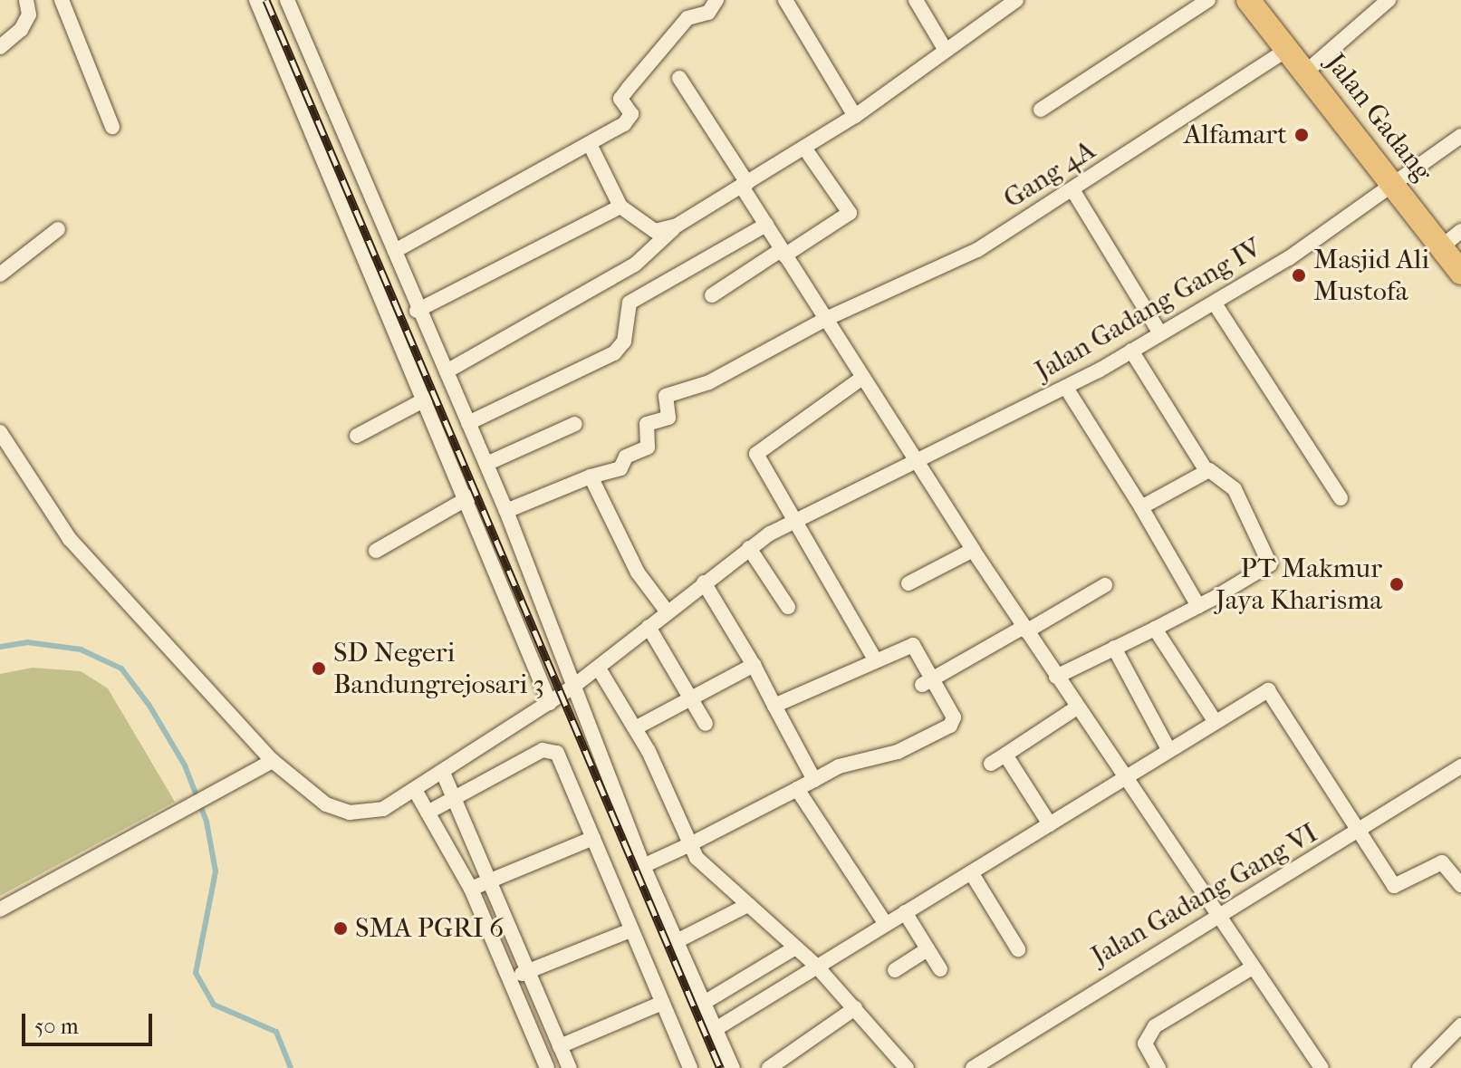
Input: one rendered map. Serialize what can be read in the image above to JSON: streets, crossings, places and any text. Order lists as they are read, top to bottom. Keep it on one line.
{"streets":{"highway":["Jalan Gadang"],"street":["Gang 4A","Jalan Gadang Gang IV","Jalan Gadang Gang VI"]},"crossings":[["Jalan Gadang","Gang 4A"],["Jalan Gadang","Jalan Gadang Gang IV"]],"places":["Alfamart","Masjid Ali Mustofa","PT Makmur Jaya Kharisma","SD Negeri Bandungrejosari 3","SMA PGRI 6"],"scale_bar":"50 m"}
